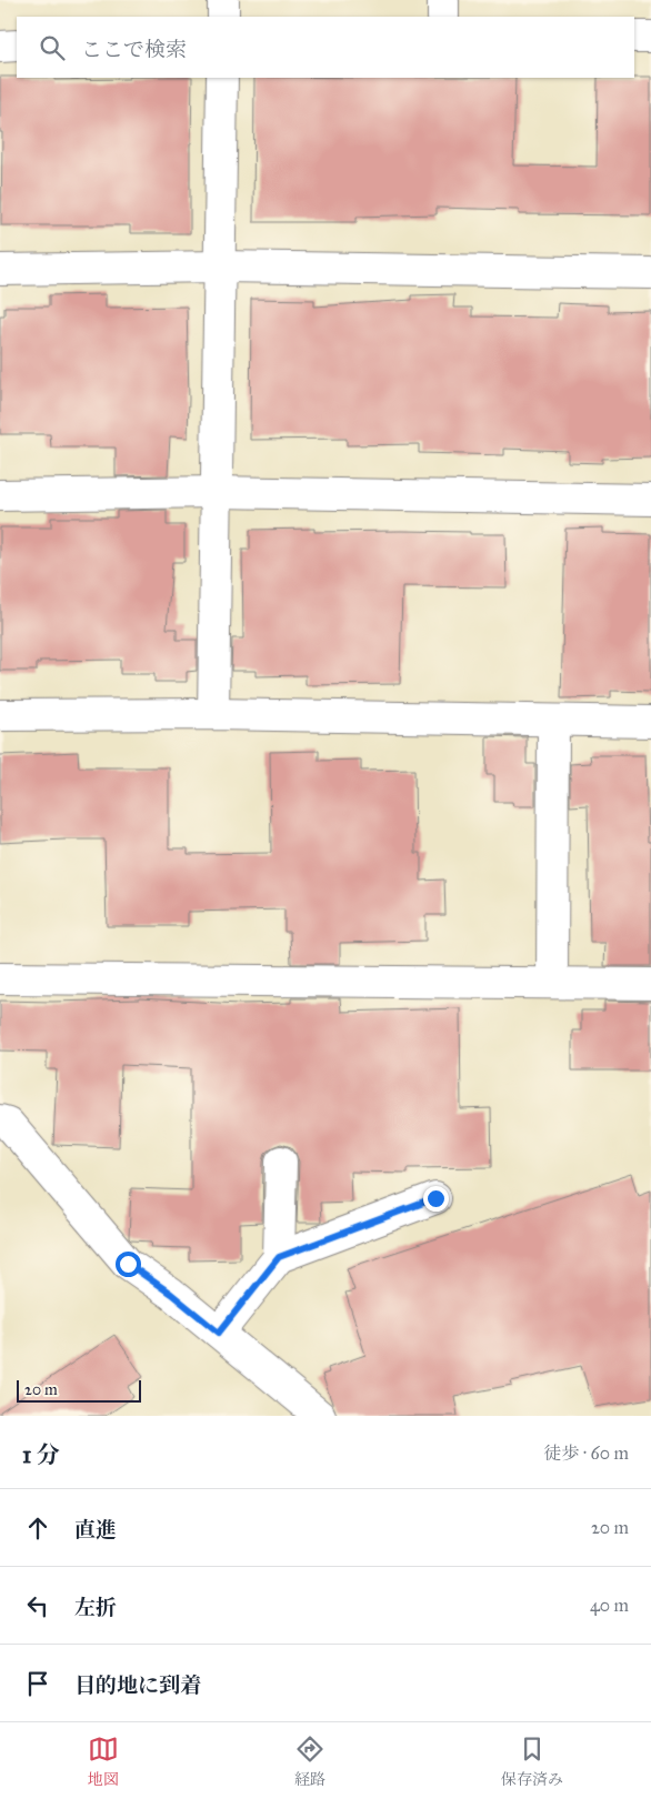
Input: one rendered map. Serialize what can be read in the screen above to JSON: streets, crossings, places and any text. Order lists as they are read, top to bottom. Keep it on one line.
{"scale_bar":"20 m","page":{"search":"ここで検索","scale":"20 m","heading":["1 分","徒歩 · 60 m"],"list":[["直進","20 m"],["左折","40 m"],"目的地に到着"],"nav":["地図","経路","保存済み"]}}
